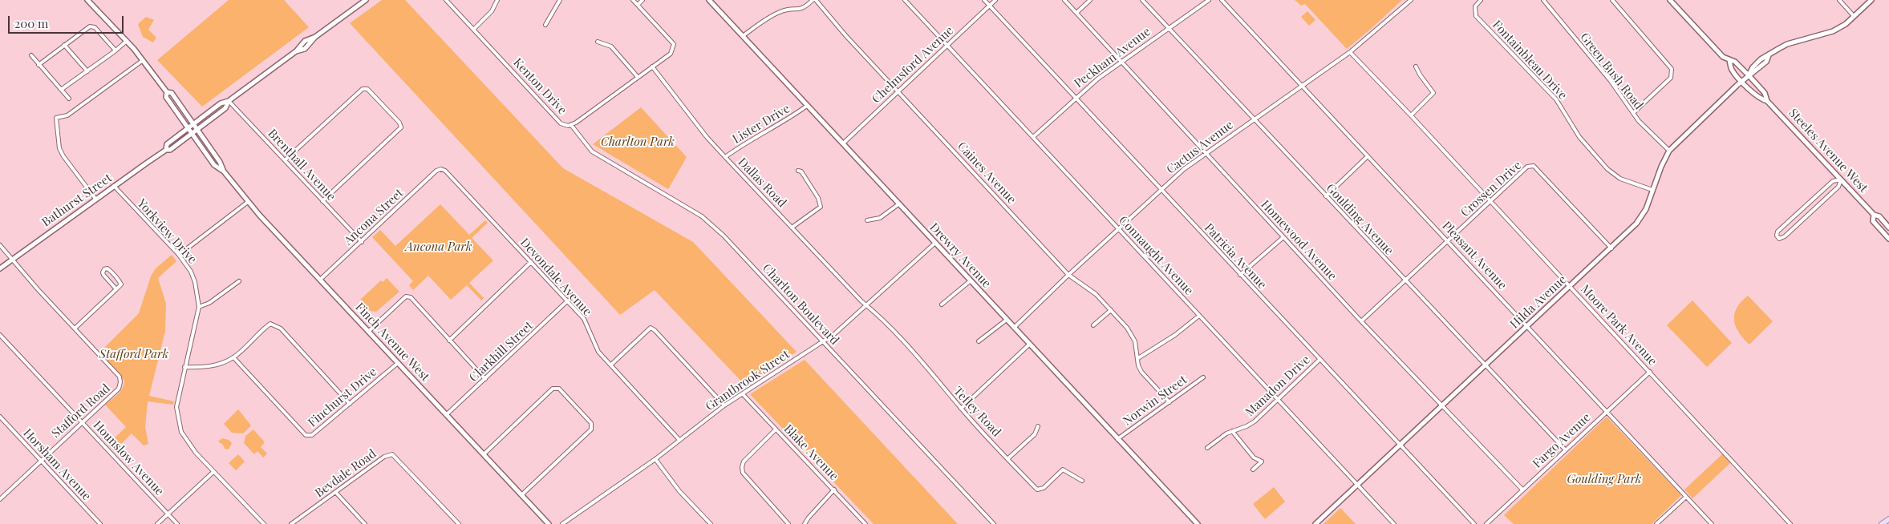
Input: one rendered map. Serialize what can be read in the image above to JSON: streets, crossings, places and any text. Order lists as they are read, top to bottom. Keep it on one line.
{"streets":{"main road":["Steeles Avenue West","Bathurst Street","Drewry Avenue","Hilda Avenue","Finch Avenue West"],"street":["Peckham Avenue","Fontainbleau Drive","Chelmsford Avenue","Green Bush Road","Kenton Drive","Lister Drive","Cactus Avenue","Brenthall Avenue","Caines Avenue","Dallas Road","Crossen Drive","Ancona Street","Goulding Avenue","Yorkview Drive","Homewood Avenue","Connaught Avenue","Pleasant Avenue","Patricia Avenue","Devondale Avenue","Charlton Boulevard","Moore Park Avenue","Clarkhill Street","Grantbrook Street","Manadon Drive","Finchurst Drive","Norwin Street","Stafford Road","Tefley Road","Fargo Avenue","Blake Avenue","Hounslow Avenue","Horsham Avenue","Bevdale Road"]},"crossings":[["Peckham Avenue","Goulding Avenue"],["Peckham Avenue","Homewood Avenue"],["Peckham Avenue","Connaught Avenue"],["Peckham Avenue","Patricia Avenue"],["Fontainbleau Drive","Hilda Avenue"],["Chelmsford Avenue","Caines Avenue"],["Chelmsford Avenue","Drewry Avenue"],["Chelmsford Avenue","Connaught Avenue"],["Chelmsford Avenue","Patricia Avenue"],["Green Bush Road","Hilda Avenue"],["Kenton Drive","Dallas Road"],["Kenton Drive","Charlton Boulevard"],["Lister Drive","Dallas Road"],["Lister Drive","Drewry Avenue"],["Cactus Avenue","Caines Avenue"],["Cactus Avenue","Goulding Avenue"],["Cactus Avenue","Homewood Avenue"],["Cactus Avenue","Drewry Avenue"],["Cactus Avenue","Connaught Avenue"],["Cactus Avenue","Pleasant Avenue"],["Cactus Avenue","Patricia Avenue"],["Cactus Avenue","Moore Park Avenue"],["Steeles Avenue West","Hilda Avenue"],["Brenthall Avenue","Bathurst Street"],["Brenthall Avenue","Ancona Street"],["Caines Avenue","Norwin Street"],["Dallas Road","Grantbrook Street"],["Dallas Road","Tefley Road"],["Crossen Drive","Goulding Avenue"],["Crossen Drive","Homewood Avenue"],["Crossen Drive","Pleasant Avenue"],["Crossen Drive","Hilda Avenue"],["Crossen Drive","Moore Park Avenue"],["Bathurst Street","Yorkview Drive"],["Bathurst Street","Finch Avenue West"],["Bathurst Street","Stafford Road"],["Ancona Street","Devondale Avenue"],["Ancona Street","Finch Avenue West"],["Goulding Avenue","Hilda Avenue"],["Goulding Avenue","Fargo Avenue"],["Homewood Avenue","Hilda Avenue"],["Homewood Avenue","Fargo Avenue"],["Drewry Avenue","Grantbrook Street"],["Drewry Avenue","Norwin Street"],["Connaught Avenue","Hilda Avenue"],["Connaught Avenue","Manadon Drive"],["Pleasant Avenue","Hilda Avenue"],["Pleasant Avenue","Fargo Avenue"],["Patricia Avenue","Hilda Avenue"],["Patricia Avenue","Manadon Drive"],["Devondale Avenue","Clarkhill Street"],["Devondale Avenue","Grantbrook Street"],["Hilda Avenue","Moore Park Avenue"],["Charlton Boulevard","Grantbrook Street"],["Moore Park Avenue","Fargo Avenue"],["Finch Avenue West","Clarkhill Street"],["Finch Avenue West","Finchurst Drive"],["Grantbrook Street","Tefley Road"],["Grantbrook Street","Blake Avenue"],["Stafford Road","Hounslow Avenue"],["Stafford Road","Horsham Avenue"]],"parks":["Charlton Park","Ancona Park","Stafford Park","Goulding Park"],"scale_bar":"200 m"}
